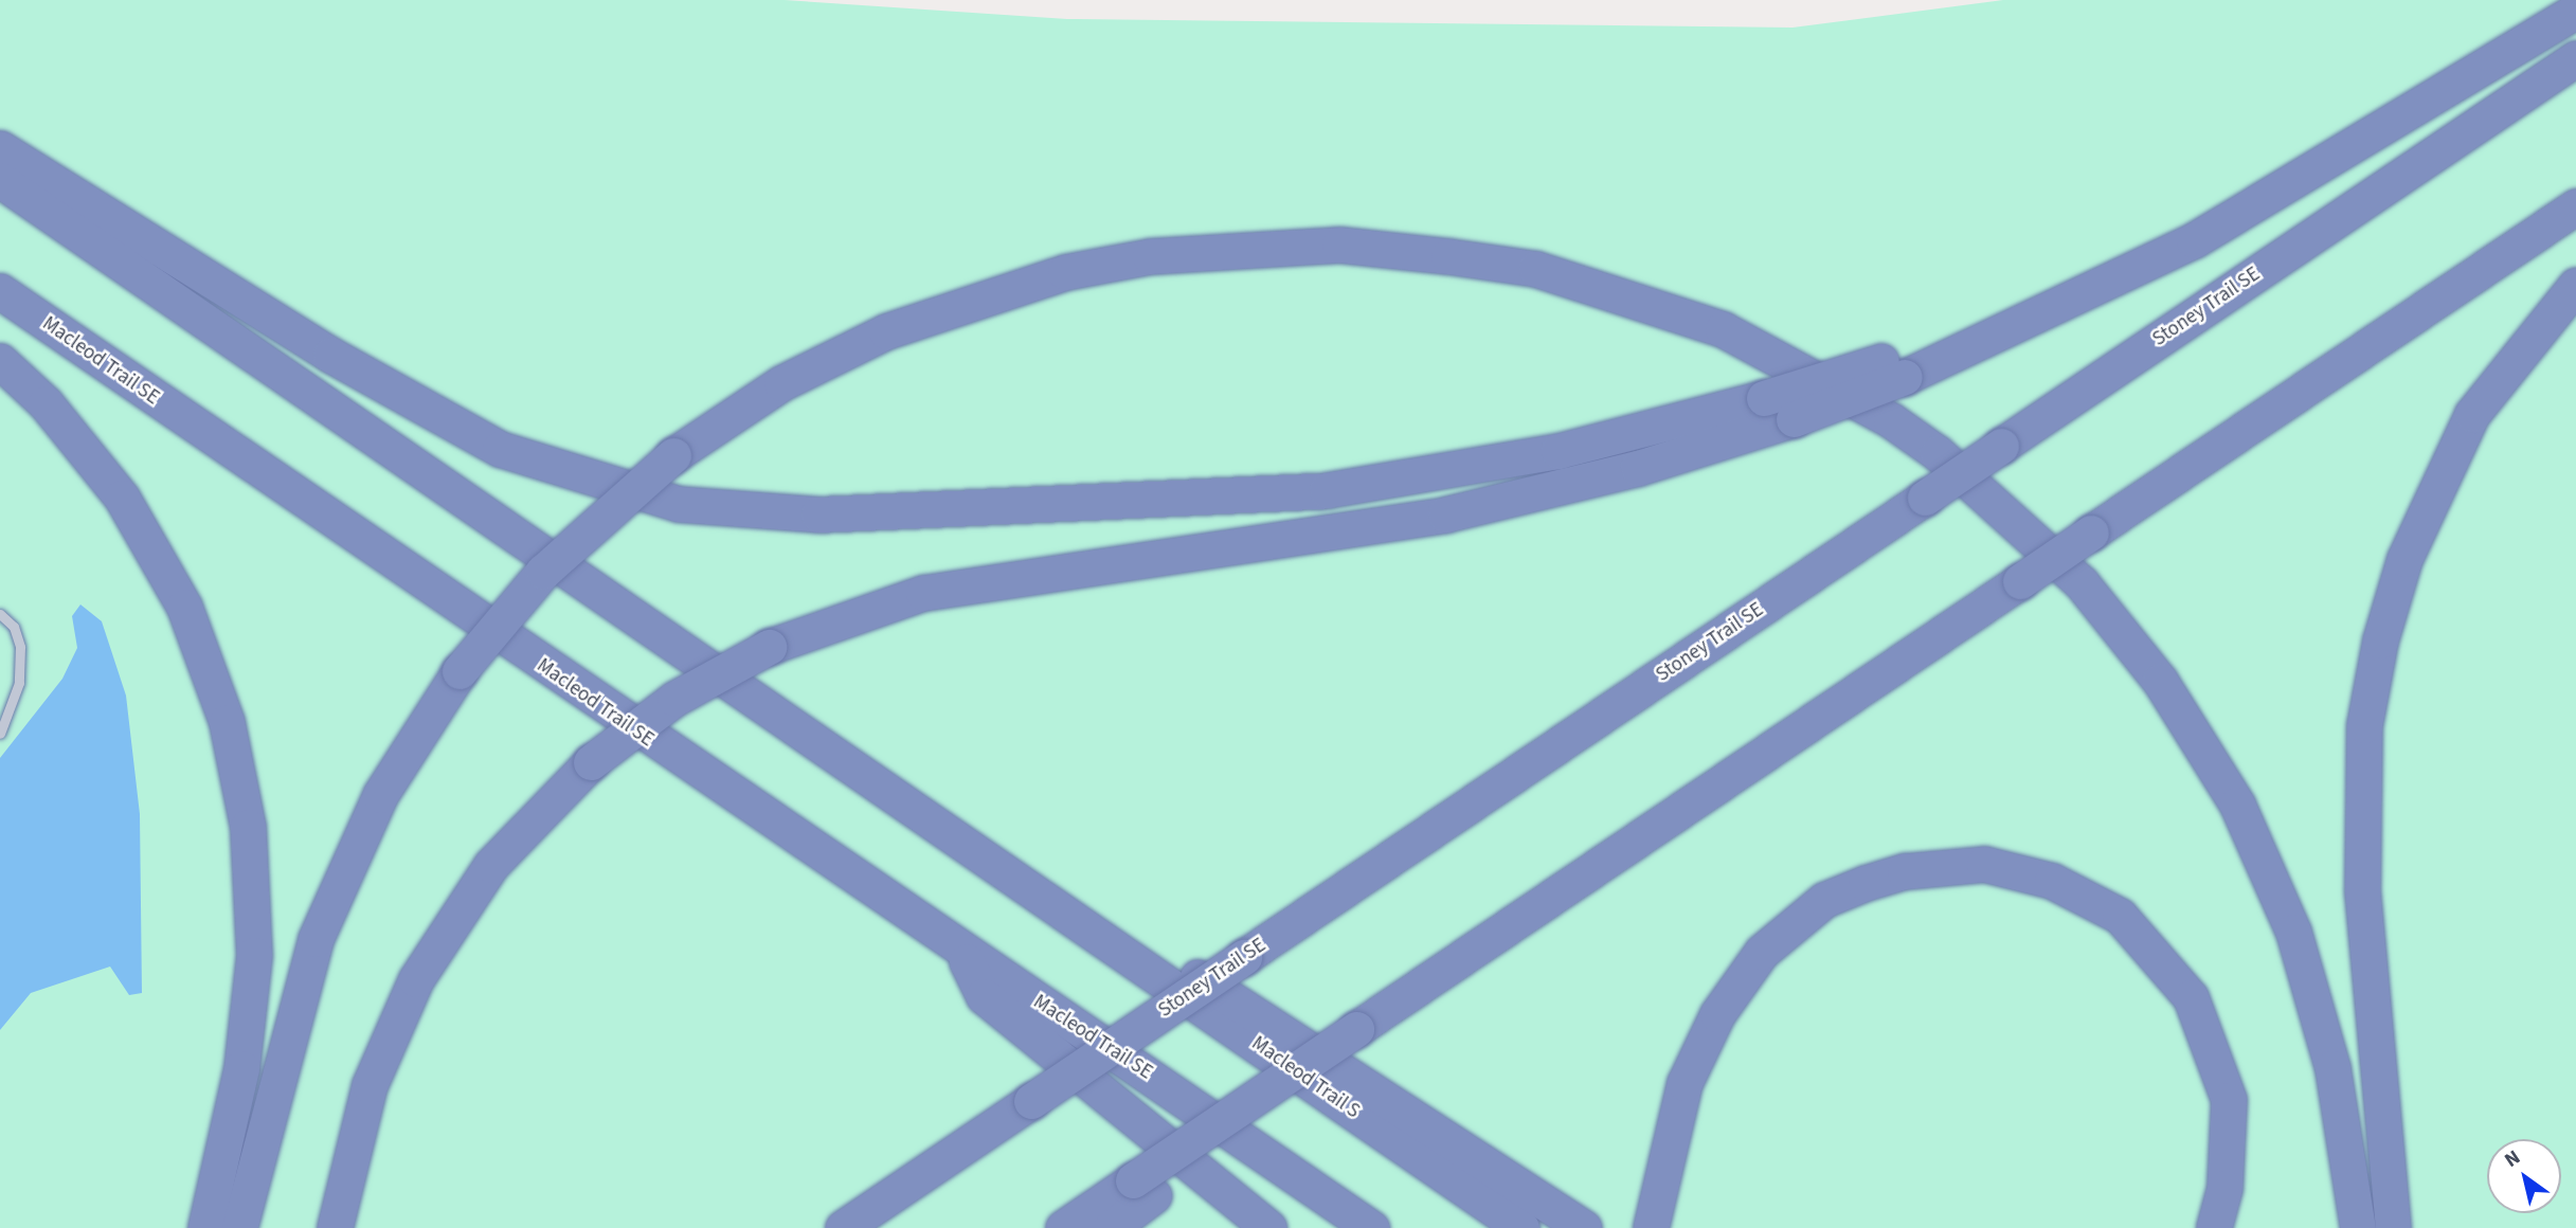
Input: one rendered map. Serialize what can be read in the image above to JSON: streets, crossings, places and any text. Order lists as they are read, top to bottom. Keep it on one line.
{"streets":{"highway":["Stoney Trail SE","Macleod Trail SE","Macleod Trail S"]},"north":"top left"}
